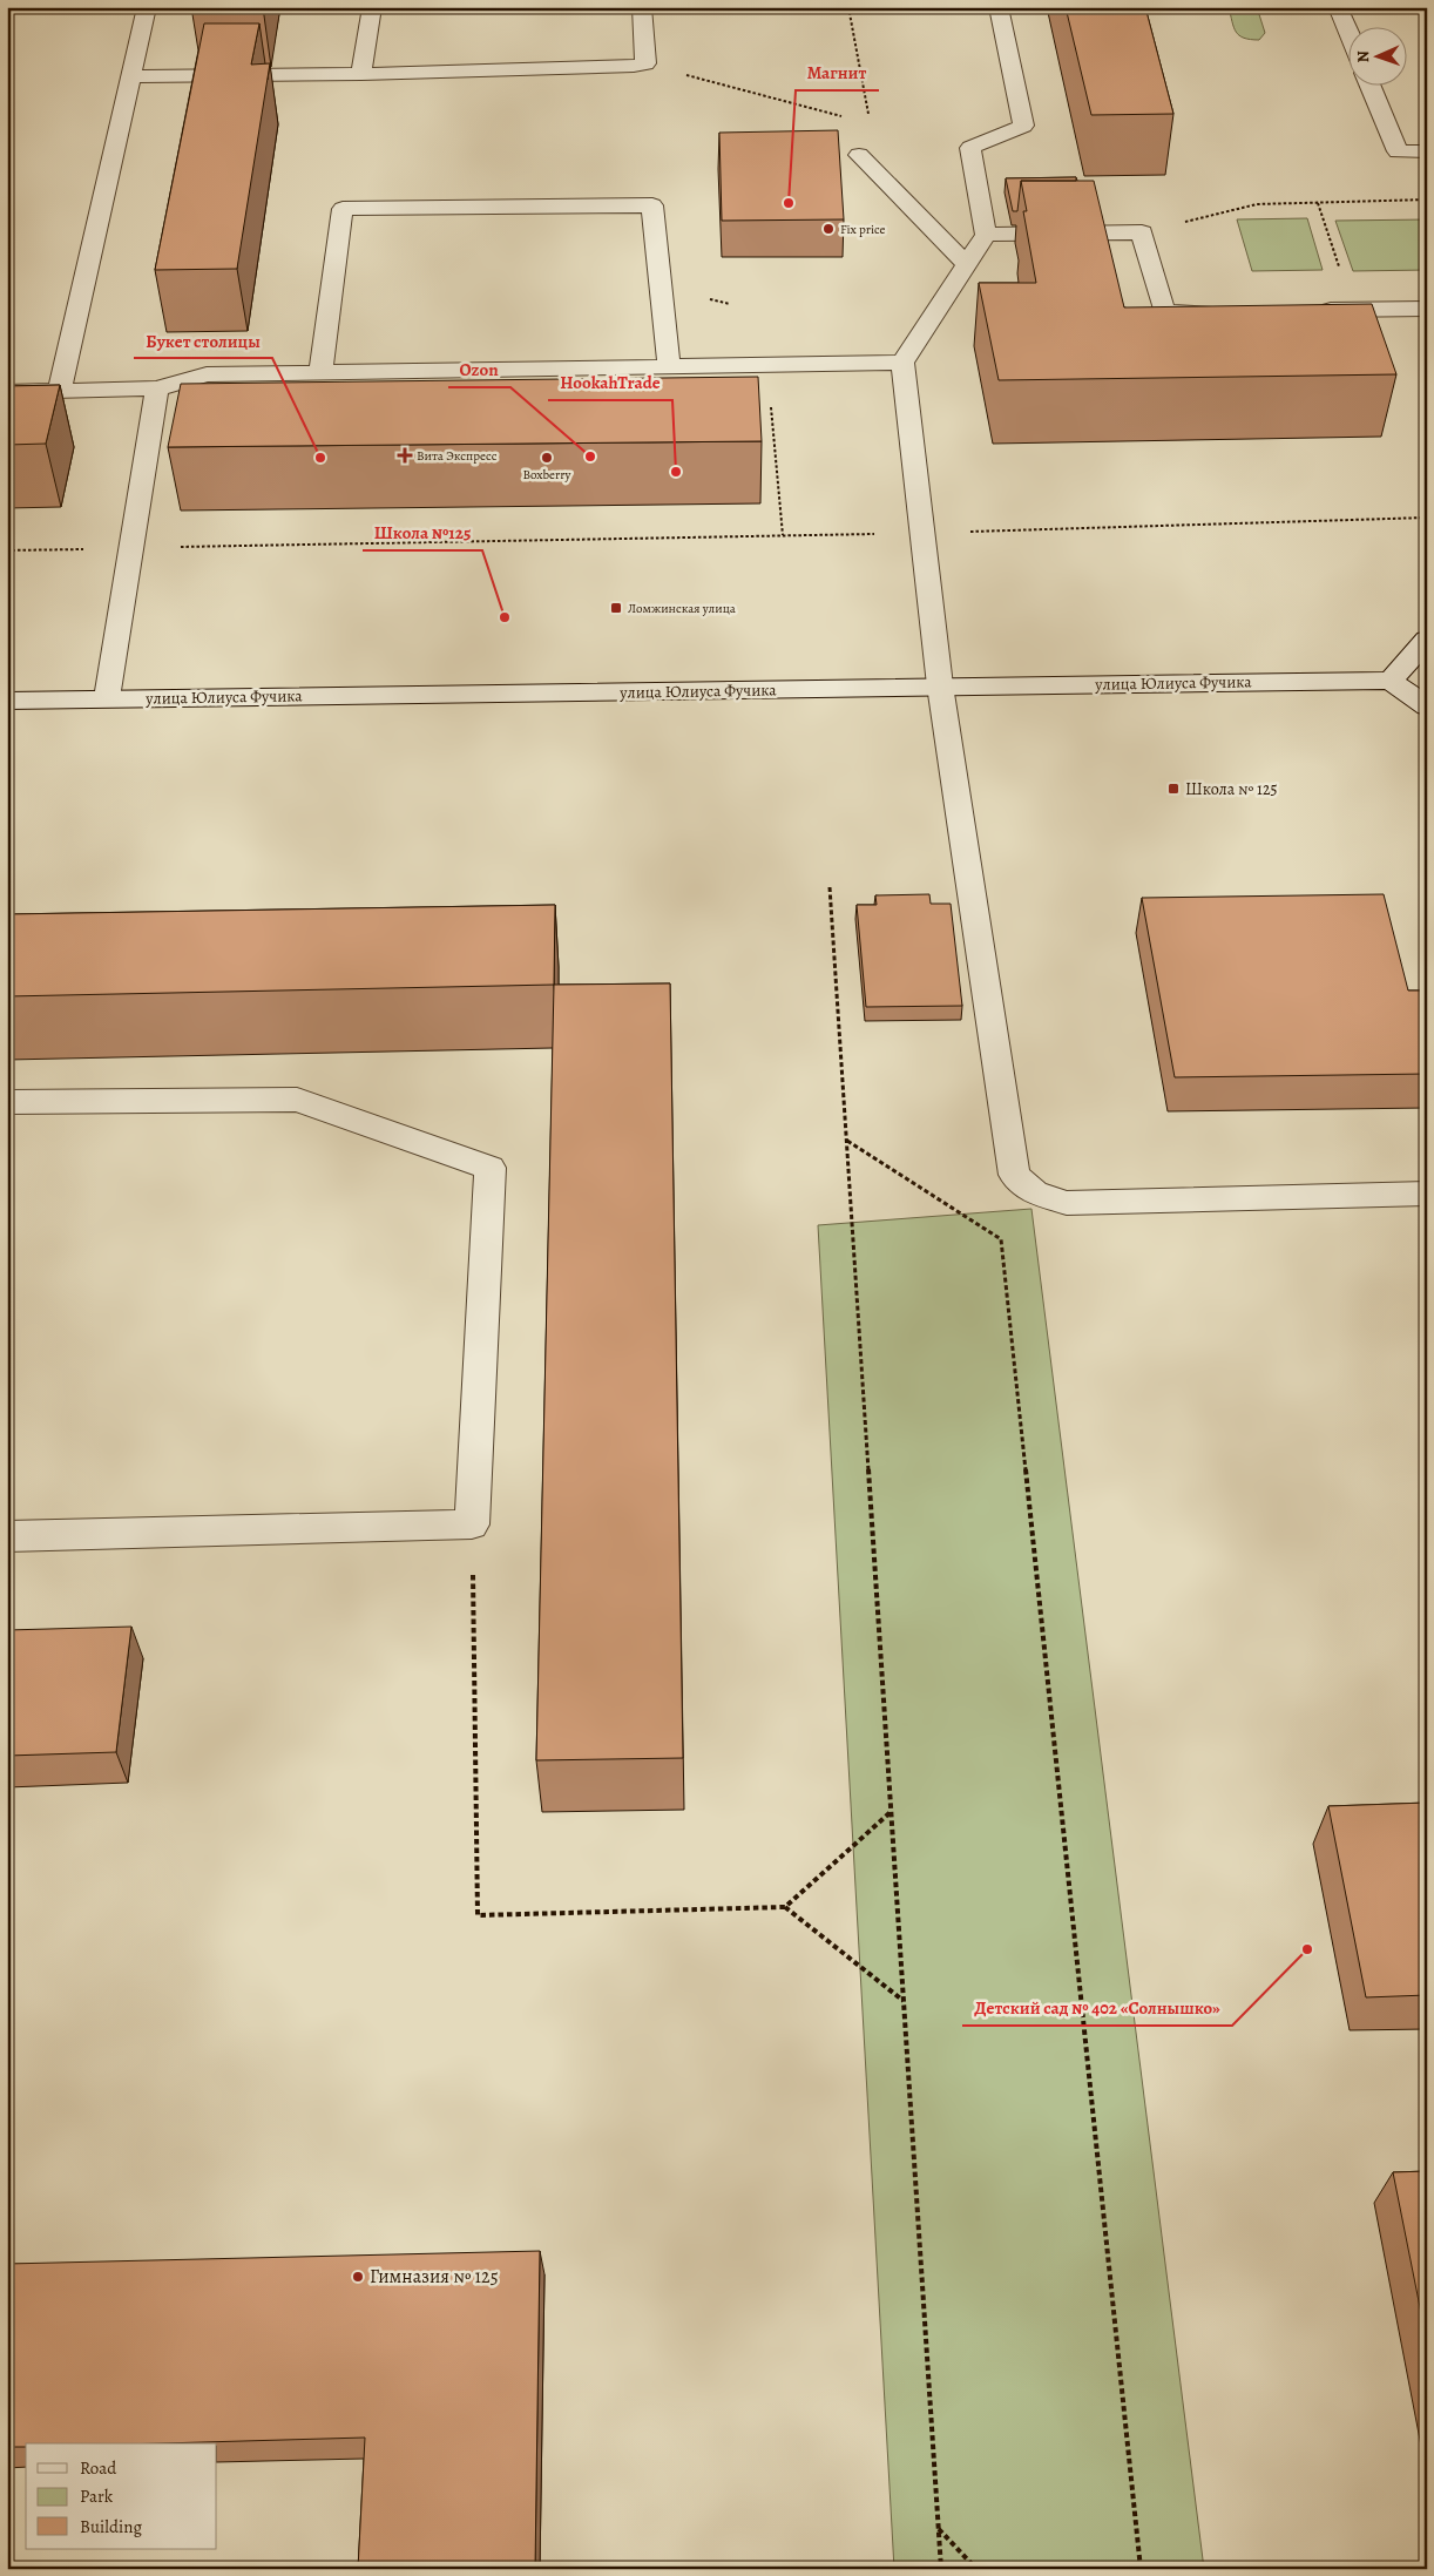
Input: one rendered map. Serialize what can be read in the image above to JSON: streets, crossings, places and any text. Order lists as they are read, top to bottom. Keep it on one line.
{"streets":{"main road":["улица Юлиуса Фучика"]},"places":{"other":["Магнит","Fix price","Ozon","Букет столицы","Boxberry","HookahTrade","Школа №125","Детский сад № 402 «Солнышко»","Гимназия № 125"],"health":["Вита Экспресс"],"transit":["Ломжинская улица","Школа № 125"]},"legend":["Road","Park","Building"],"north":"left"}
